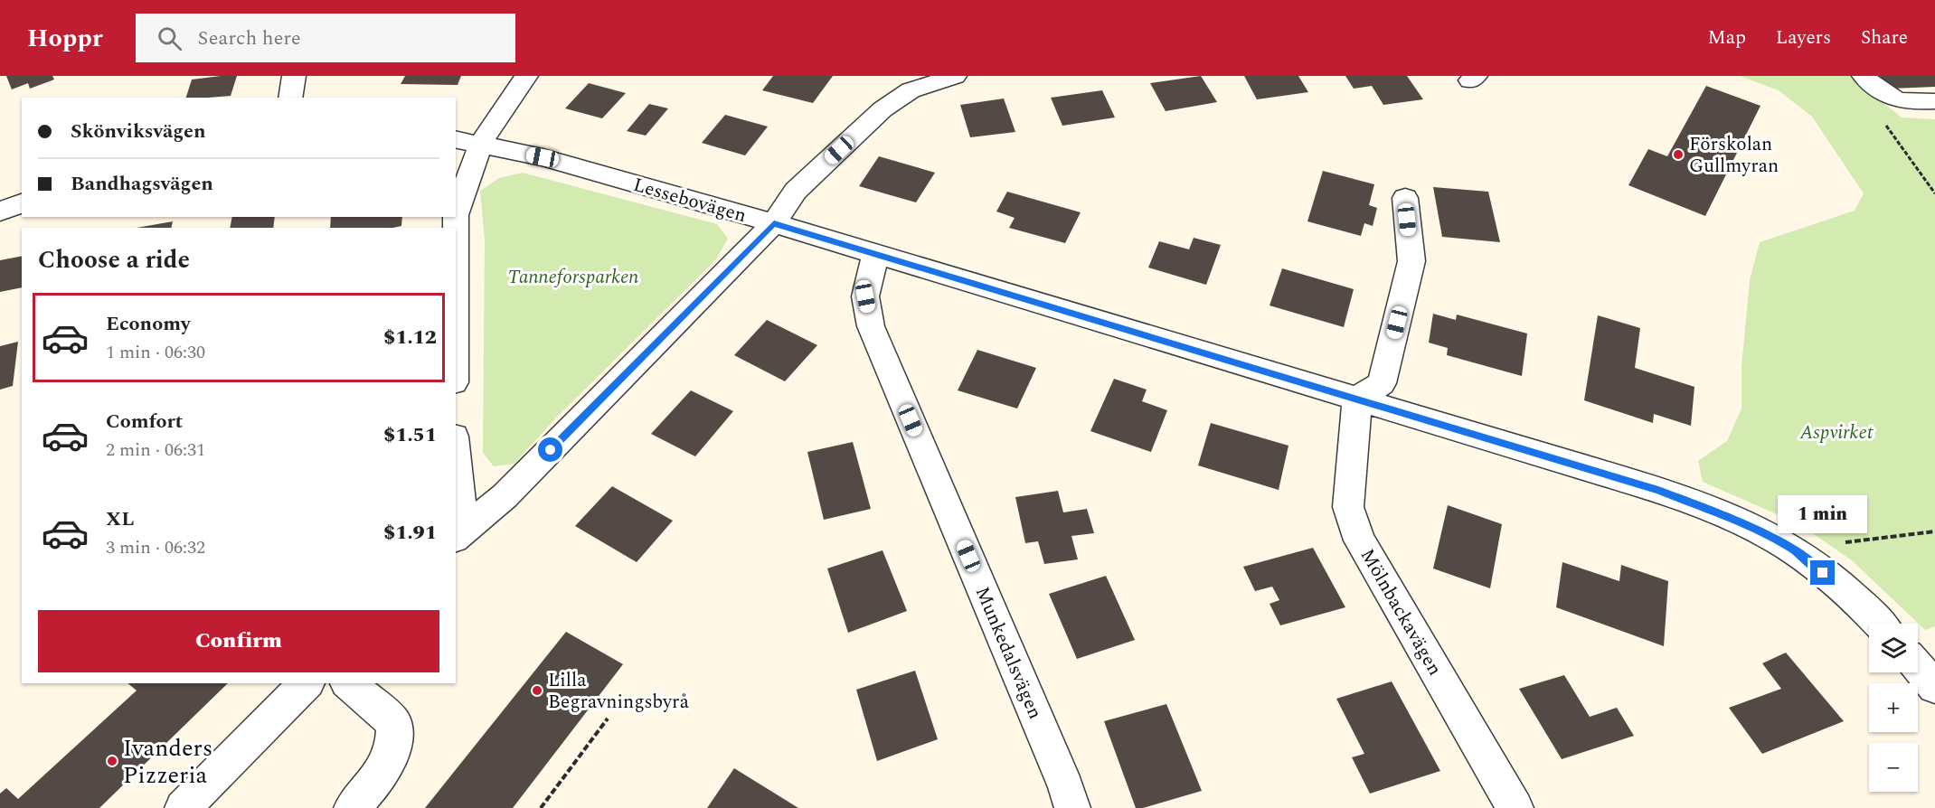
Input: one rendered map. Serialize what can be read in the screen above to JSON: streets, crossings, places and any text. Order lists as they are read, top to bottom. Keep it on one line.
{"streets":{"street":["Lessebovägen","Mölnbackavägen","Munkedalsvägen"]},"crossings":[["Lessebovägen","Mölnbackavägen"],["Lessebovägen","Munkedalsvägen"]],"parks":["Tanneforsparken","Aspvirket"],"places":["Förskolan Gullmyran","Lilla Begravningsbyrå","Ivanders Pizzeria"],"page":{"header":"Hoppr","search":"Search here","nav":["Map","Layers","Share"],"banner":["Skönviksvägen","Bandhagsvägen"],"heading":"Choose a ride","list":[{"name":"Economy","note":"1 min · 06:30","value":"$1.12"},{"name":"Comfort","note":"2 min · 06:31","value":"$1.51"},{"name":"XL","note":"3 min · 06:32","value":"$1.91"}],"bubble":"1 min","buttons":"Confirm","map_buttons":["+","−"]}}
